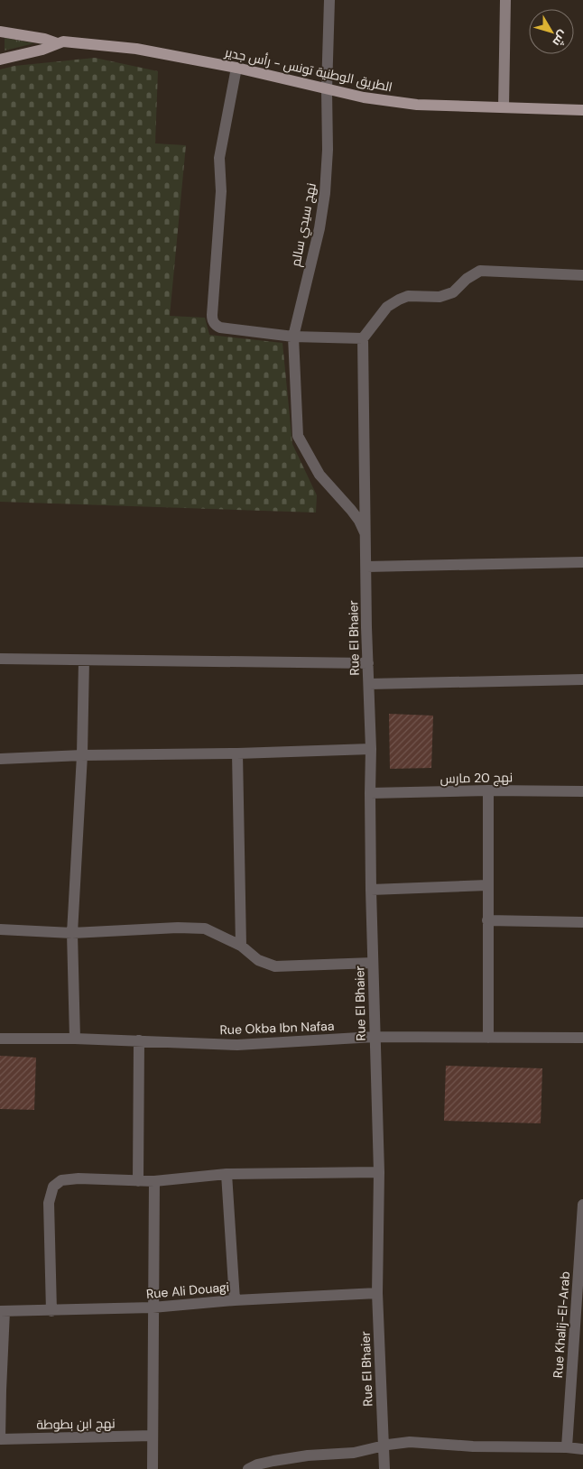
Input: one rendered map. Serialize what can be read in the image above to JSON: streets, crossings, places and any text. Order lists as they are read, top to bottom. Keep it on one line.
{"streets":{"main road":["الطريق الوطنية تونس - رأس جدير"],"street":["نهج سيدي سالم","Rue El Bhaier","نهج 20 مارس","Rue Okba Ibn Nafaa","Rue Ali Douagi","Rue Khalij-El-Arab","نهج ابن بطوطة"]},"crossings":[["الطريق الوطنية تونس - رأس جدير","نهج سيدي سالم"],["نهج سيدي سالم","Rue El Bhaier"],["Rue El Bhaier","نهج 20 مارس"],["Rue El Bhaier","Rue Okba Ibn Nafaa"],["Rue El Bhaier","Rue Ali Douagi"]],"north":"bottom right"}
